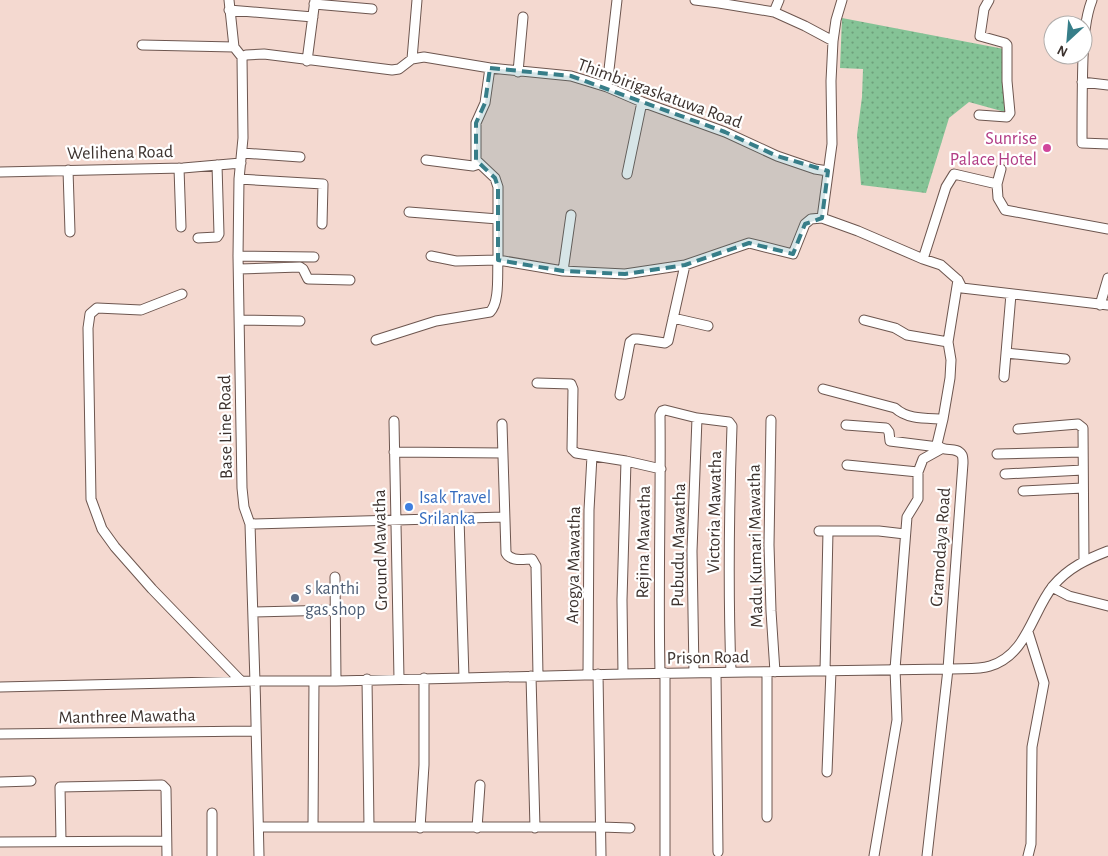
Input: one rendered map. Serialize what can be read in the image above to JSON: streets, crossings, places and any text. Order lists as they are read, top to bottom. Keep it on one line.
{"streets":{"street":["Thimbirigaskatuwa Road","Welihena Road","Base Line Road","Victoria Mawatha","Rejina Mawatha","Pubudu Mawatha","Madu Kumari Mawatha","Gramodaya Road","Ground Mawatha","Arogya Mawatha","Prison Road","Manthree Mawatha"]},"crossings":[["Thimbirigaskatuwa Road","Base Line Road"],["Welihena Road","Base Line Road"],["Base Line Road","Prison Road"],["Base Line Road","Manthree Mawatha"],["Victoria Mawatha","Rejina Mawatha"],["Victoria Mawatha","Pubudu Mawatha"],["Victoria Mawatha","Prison Road"],["Rejina Mawatha","Prison Road"],["Pubudu Mawatha","Prison Road"],["Madu Kumari Mawatha","Prison Road"],["Gramodaya Road","Prison Road"],["Ground Mawatha","Prison Road"],["Arogya Mawatha","Prison Road"]],"places":["Sunrise Palace Hotel","Isak Travel Srilanka","s kanthi gas shop"],"north":"bottom left"}
